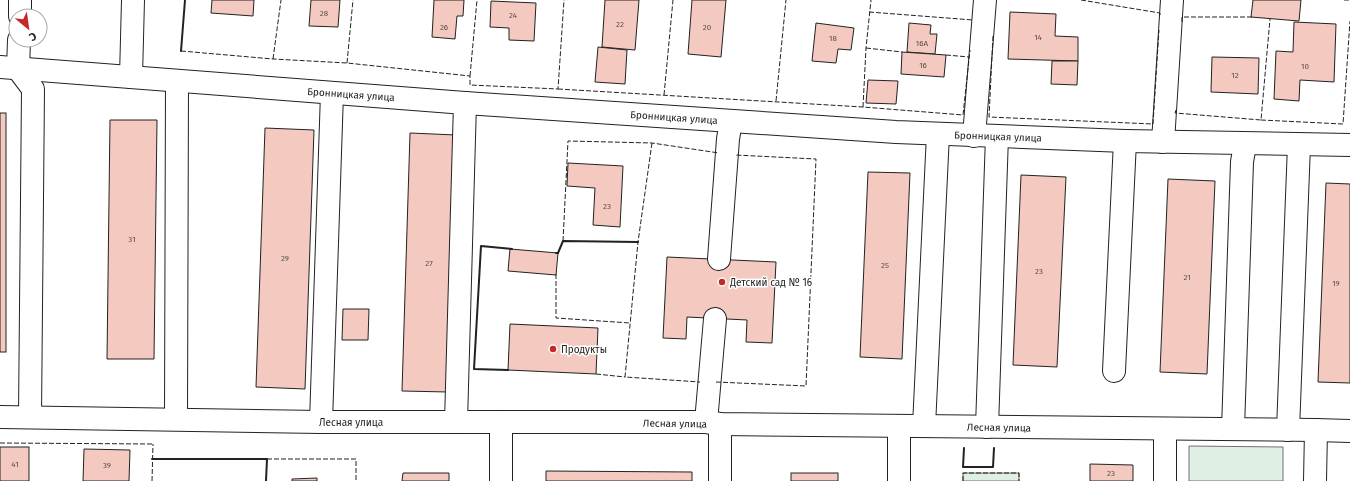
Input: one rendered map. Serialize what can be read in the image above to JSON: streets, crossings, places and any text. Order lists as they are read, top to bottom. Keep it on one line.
{"streets":{"street":["Бронницкая улица","Лесная улица"]},"places":["Детский сад № 16","Продукты"],"house_numbers":["28","24","22","26","20","14","18","16А","16","10","12","23","31","29","27","25","23","21","19","41","39","23"],"north":"bottom right"}
